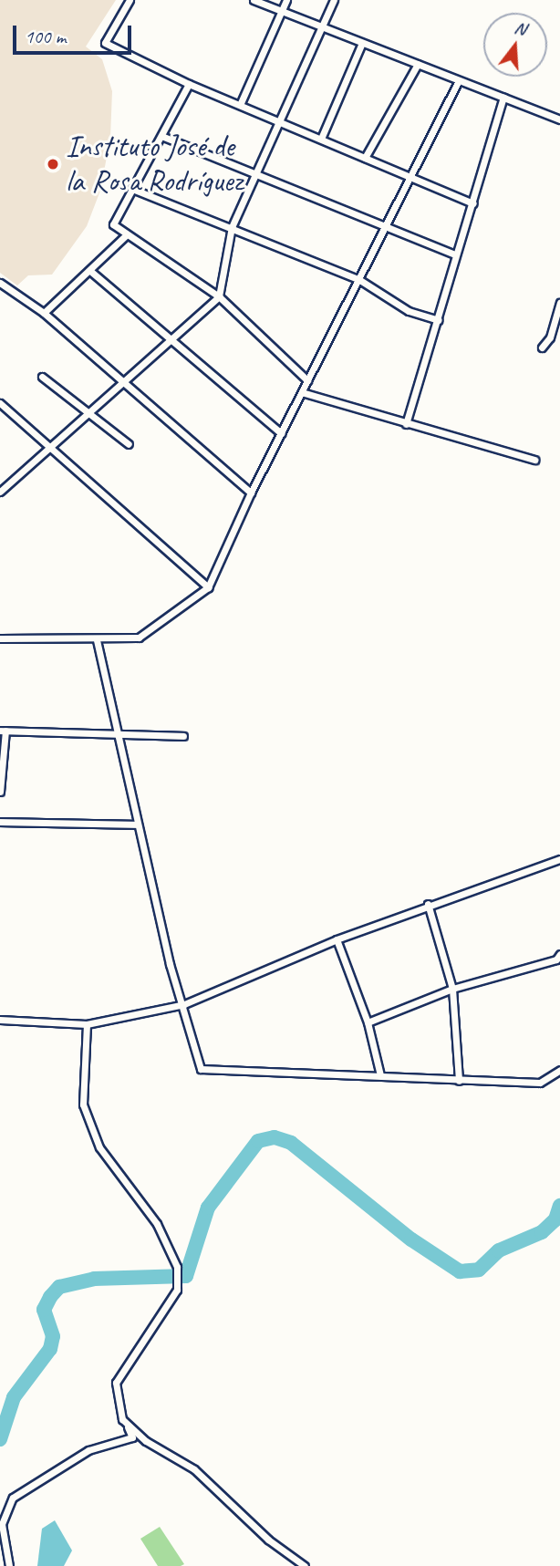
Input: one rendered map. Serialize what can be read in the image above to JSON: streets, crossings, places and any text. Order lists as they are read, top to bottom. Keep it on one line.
{"places":["Instituto José de la Rosa Rodríguez"],"scale_bar":"100 m","north":"top"}
